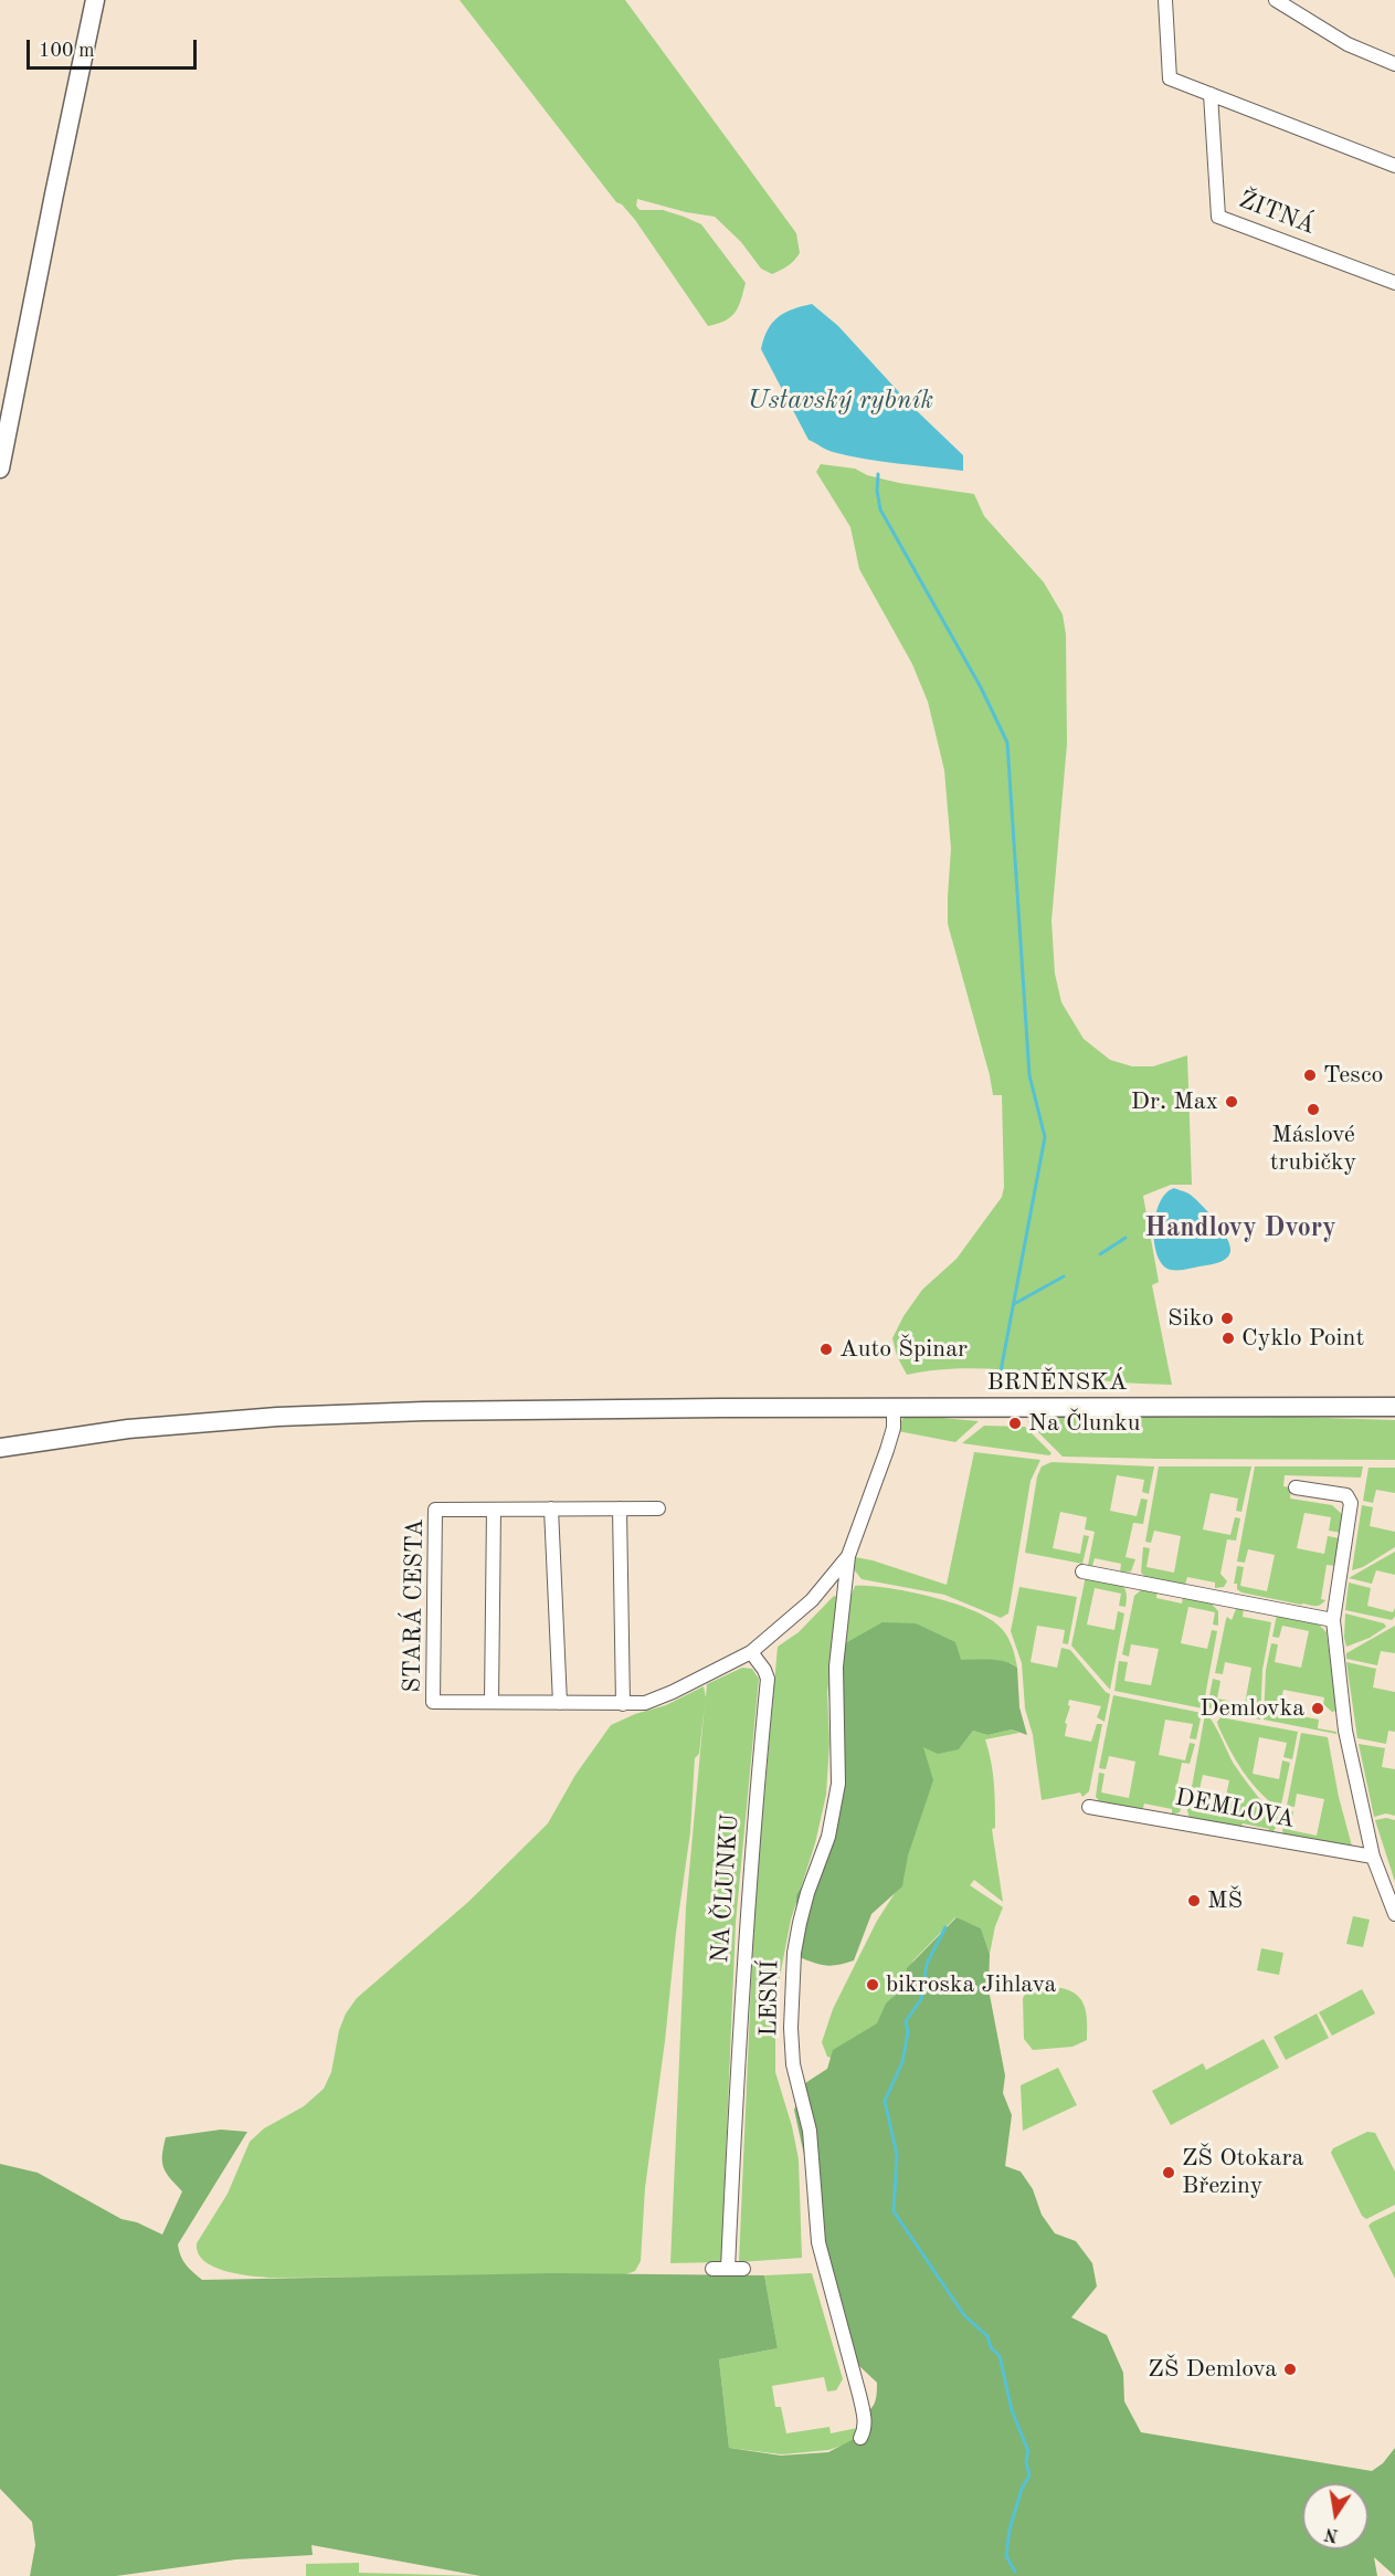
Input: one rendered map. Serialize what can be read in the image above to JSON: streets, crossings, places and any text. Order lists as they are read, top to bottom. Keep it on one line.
{"streets":{"main road":["BRNĚNSKÁ"],"street":["ŽITNÁ","STARÁ CESTA","DEMLOVA","NA ČLUNKU","LESNÍ"]},"crossings":[["STARÁ CESTA","NA ČLUNKU"]],"districts":["Handlovy Dvory"],"water":["Ustavský rybník"],"places":["Tesco","Dr. Max","Máslové trubičky","Siko","Cyklo Point","Auto Špinar","Na Člunku","Demlovka","MŠ","bikroska Jihlava","ZŠ Otokara Březiny","ZŠ Demlova"],"scale_bar":"100 m","north":"bottom"}
